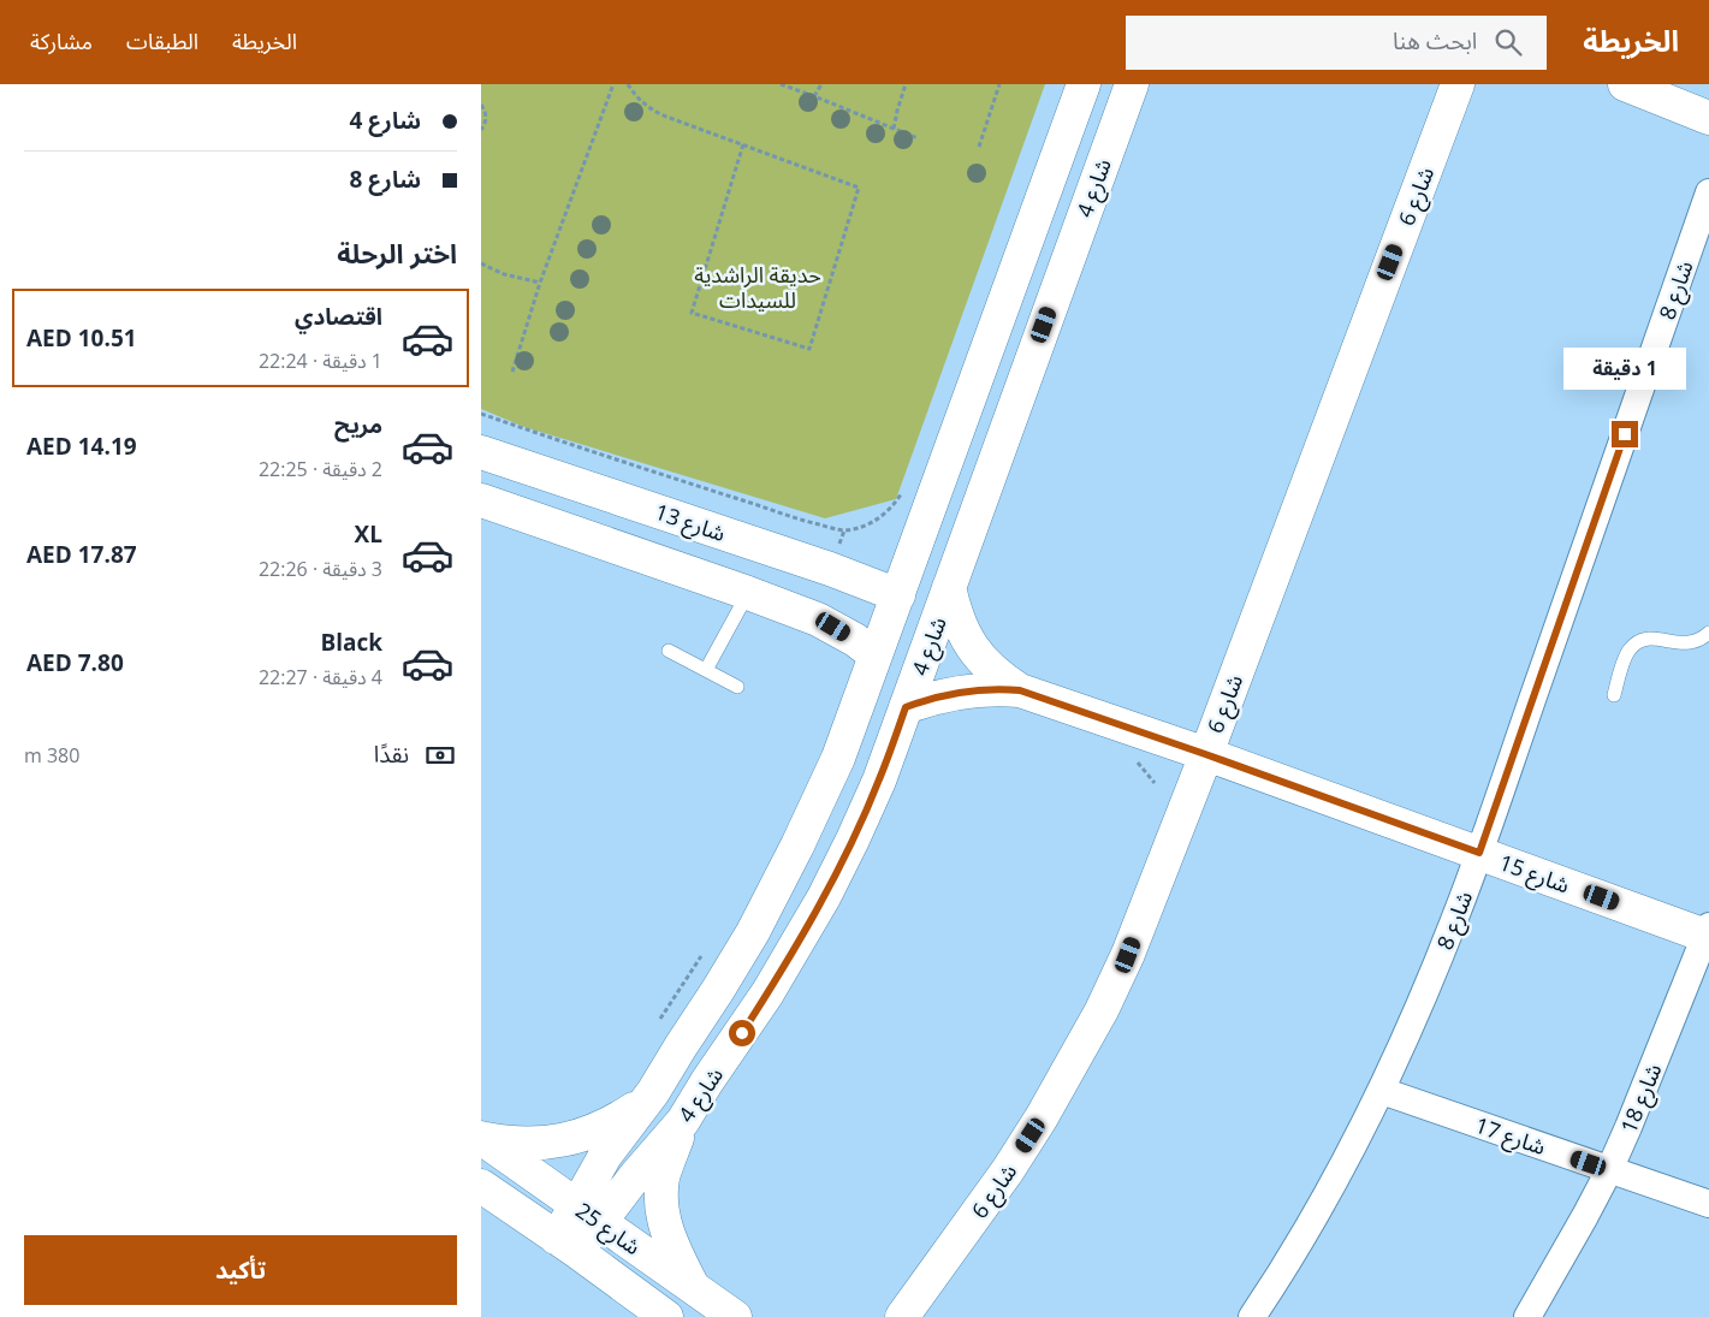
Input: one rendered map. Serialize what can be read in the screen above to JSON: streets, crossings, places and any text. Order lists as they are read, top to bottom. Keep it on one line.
{"streets":{"street":["شارع 4","شارع 6","شارع 8","شارع 13","شارع 15","شارع 18","شارع 17","شارع 25"]},"crossings":[["شارع 4","شارع 13"],["شارع 4","شارع 15"],["شارع 4","شارع 25"],["شارع 6","شارع 15"],["شارع 8","شارع 15"],["شارع 8","شارع 17"],["شارع 15","شارع 18"],["شارع 18","شارع 17"]],"parks":["حديقة الراشدية للسيدات"],"page":{"header":"الخريطة","search":"ابحث هنا","nav":["الخريطة","الطبقات","مشاركة"],"banner":["شارع 4","شارع 8"],"heading":"اختر الرحلة","list":[{"name":"اقتصادي","note":"1 دقيقة · 22:24","value":"AED 10.51"},{"name":"مريح","note":"2 دقيقة · 22:25","value":"AED 14.19"},{"name":"XL","note":"3 دقيقة · 22:26","value":"AED 17.87"},{"name":"Black","note":"4 دقيقة · 22:27","value":"AED 7.80"}],"bubble":"1 دقيقة","pay":["نقدًا","380 m"],"buttons":"تأكيد"}}
